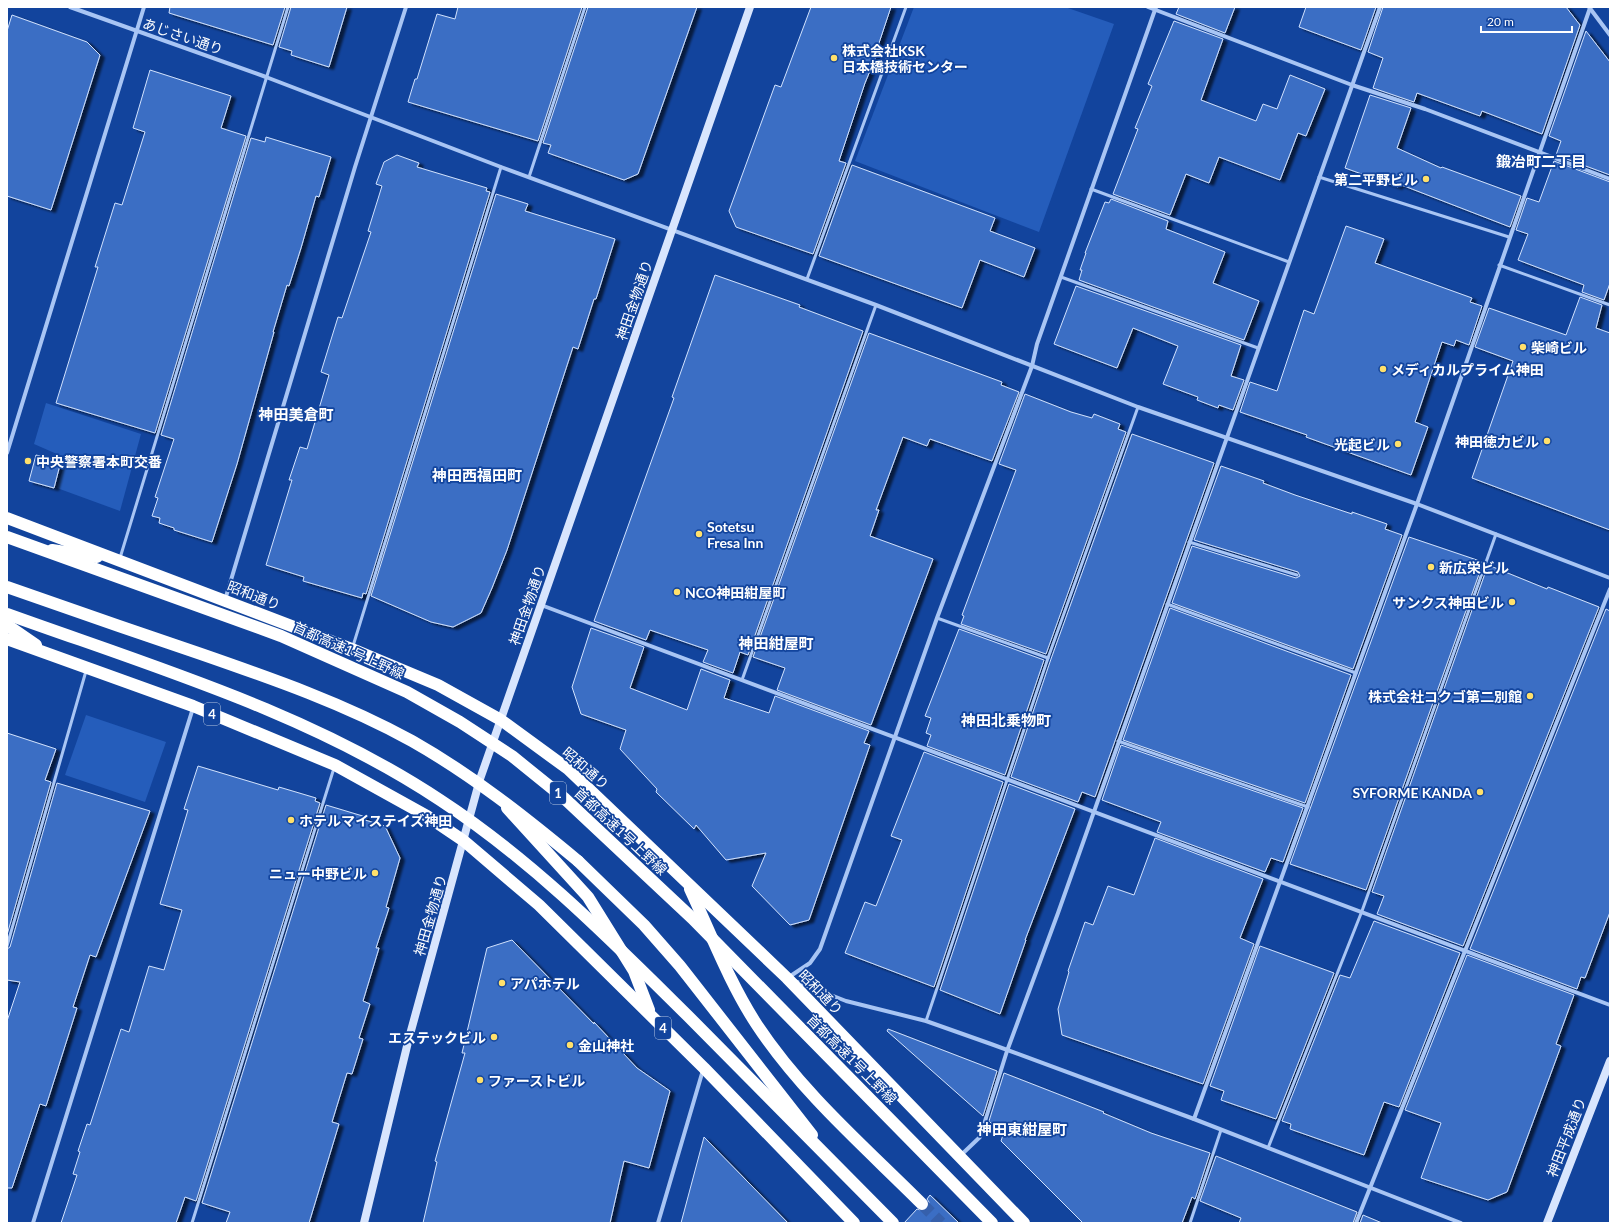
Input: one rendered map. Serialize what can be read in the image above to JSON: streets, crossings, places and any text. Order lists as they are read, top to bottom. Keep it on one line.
{"streets":{"highway":["昭和通り","首都高速1号上野線","4","1"],"street":["あじさい通り","神田金物通り","神田平成通り"]},"crossings":[["あじさい通り","神田金物通り"],["神田金物通り","昭和通り"],["神田金物通り","4"]],"districts":["鍛冶町二丁目","神田美倉町","神田西福田町","神田紺屋町","神田北乗物町","神田東紺屋町"],"places":["株式会社KSK 日本橋技術センター","第二平野ビル","柴崎ビル","メディカルプライム神田","神田徳力ビル","光起ビル","中央警察署本町交番","Sotetsu Fresa Inn","新広栄ビル","NCO神田紺屋町","サンクス神田ビル","株式会社コクゴ第二別館","SYFORME KANDA","ホテルマイステイズ神田","ニュー中野ビル","アパホテル","エステックビル","金山神社","ファーストビル"],"scale_bar":"20 m"}
